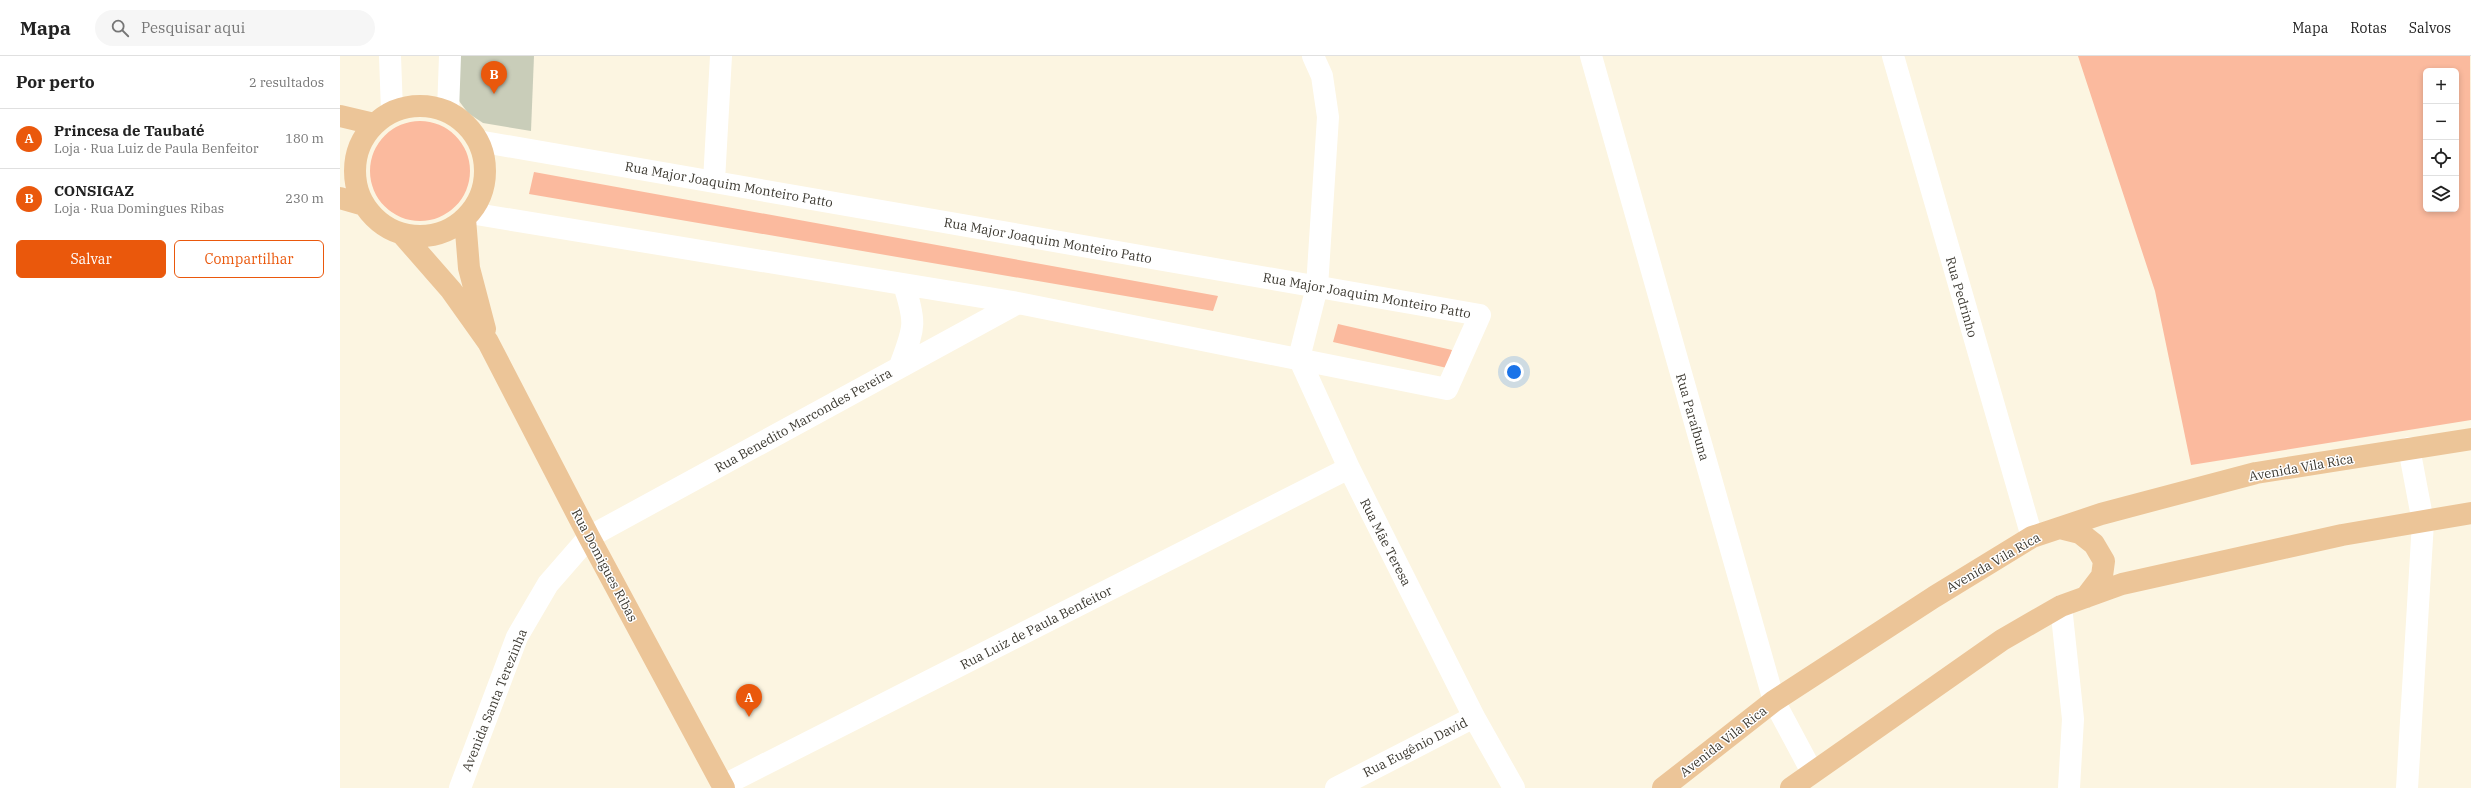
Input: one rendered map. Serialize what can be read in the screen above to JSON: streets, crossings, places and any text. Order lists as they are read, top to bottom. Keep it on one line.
{"streets":{"main road":["Avenida Vila Rica","Rua Domigues Ribas"],"street":["Rua Major Joaquim Monteiro Patto","Rua Pedrinho","Rua Paraíbuna","Rua Benedito Marcondes Pereira","Rua Mãe Teresa","Rua Luiz de Paula Benfeitor","Avenida Santa Terezinha","Rua Eugênio David"]},"crossings":[["Rua Major Joaquim Monteiro Patto","Rua Benedito Marcondes Pereira"],["Rua Major Joaquim Monteiro Patto","Rua Mãe Teresa"],["Rua Major Joaquim Monteiro Patto","Rua Domigues Ribas"],["Rua Pedrinho","Avenida Vila Rica"],["Rua Paraíbuna","Avenida Vila Rica"],["Rua Benedito Marcondes Pereira","Rua Domigues Ribas"],["Rua Benedito Marcondes Pereira","Avenida Santa Terezinha"],["Rua Mãe Teresa","Rua Luiz de Paula Benfeitor"],["Rua Mãe Teresa","Rua Eugênio David"],["Rua Domigues Ribas","Rua Luiz de Paula Benfeitor"],["Rua Domigues Ribas","Avenida Santa Terezinha"]],"page":{"header":"Mapa","search":"Pesquisar aqui","nav":["Mapa","Rotas","Salvos"],"heading":["Por perto","2 resultados"],"pins":["B","A"],"map_buttons":["+","−"],"list":[{"mark":"A","name":"Princesa de Taubaté","note":"Loja · Rua Luiz de Paula Benfeitor","value":"180 m"},{"mark":"B","name":"CONSIGAZ","note":"Loja · Rua Domingues Ribas","value":"230 m"}],"buttons":["Salvar","Compartilhar"]}}
